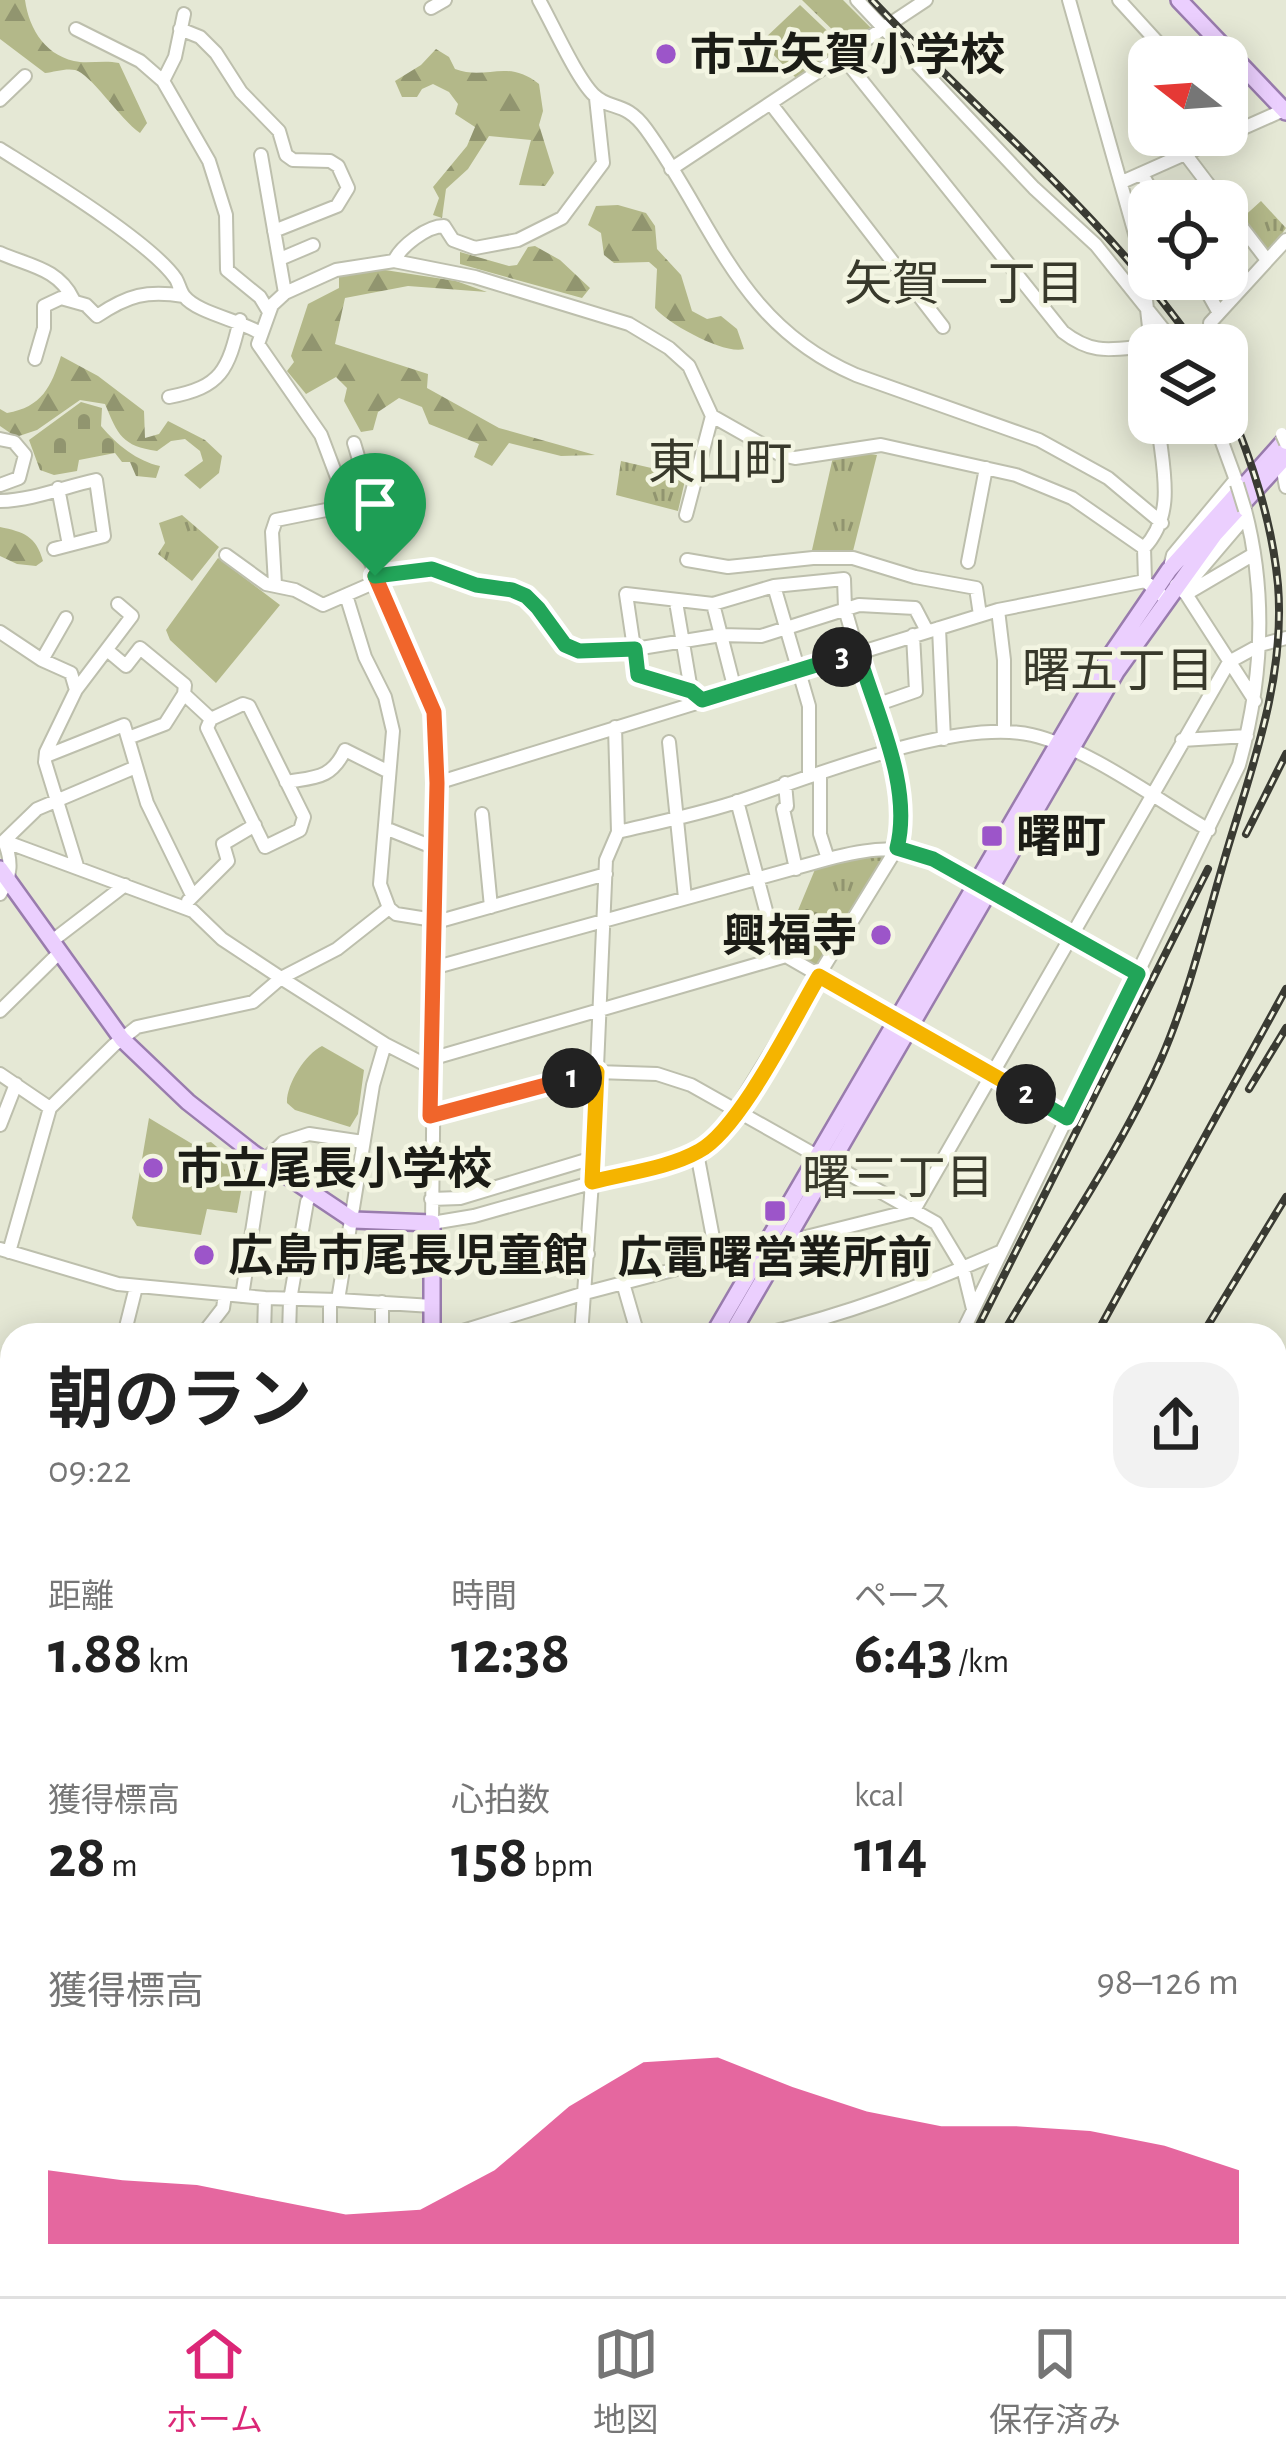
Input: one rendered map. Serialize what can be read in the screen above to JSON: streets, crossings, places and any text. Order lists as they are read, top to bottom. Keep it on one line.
{"districts":["矢賀一丁目","東山町","曙五丁目","曙三丁目"],"places":{"other":["市立矢賀小学校","興福寺","市立尾長小学校","広島市尾長児童館"],"transit":["曙町","広電曙営業所前"]},"north":"left","page":{"pins":["3","1","2"],"heading":["朝のラン","09:22"],"stats":[["距離","1.88 km"],["時間","12:38"],["ペース","6:43 /km"],["獲得標高","28 m"],["心拍数","158 bpm"],["kcal","114"]],"chart":["獲得標高","98–126 m"],"tabs":["ホーム","地図","保存済み"]}}
